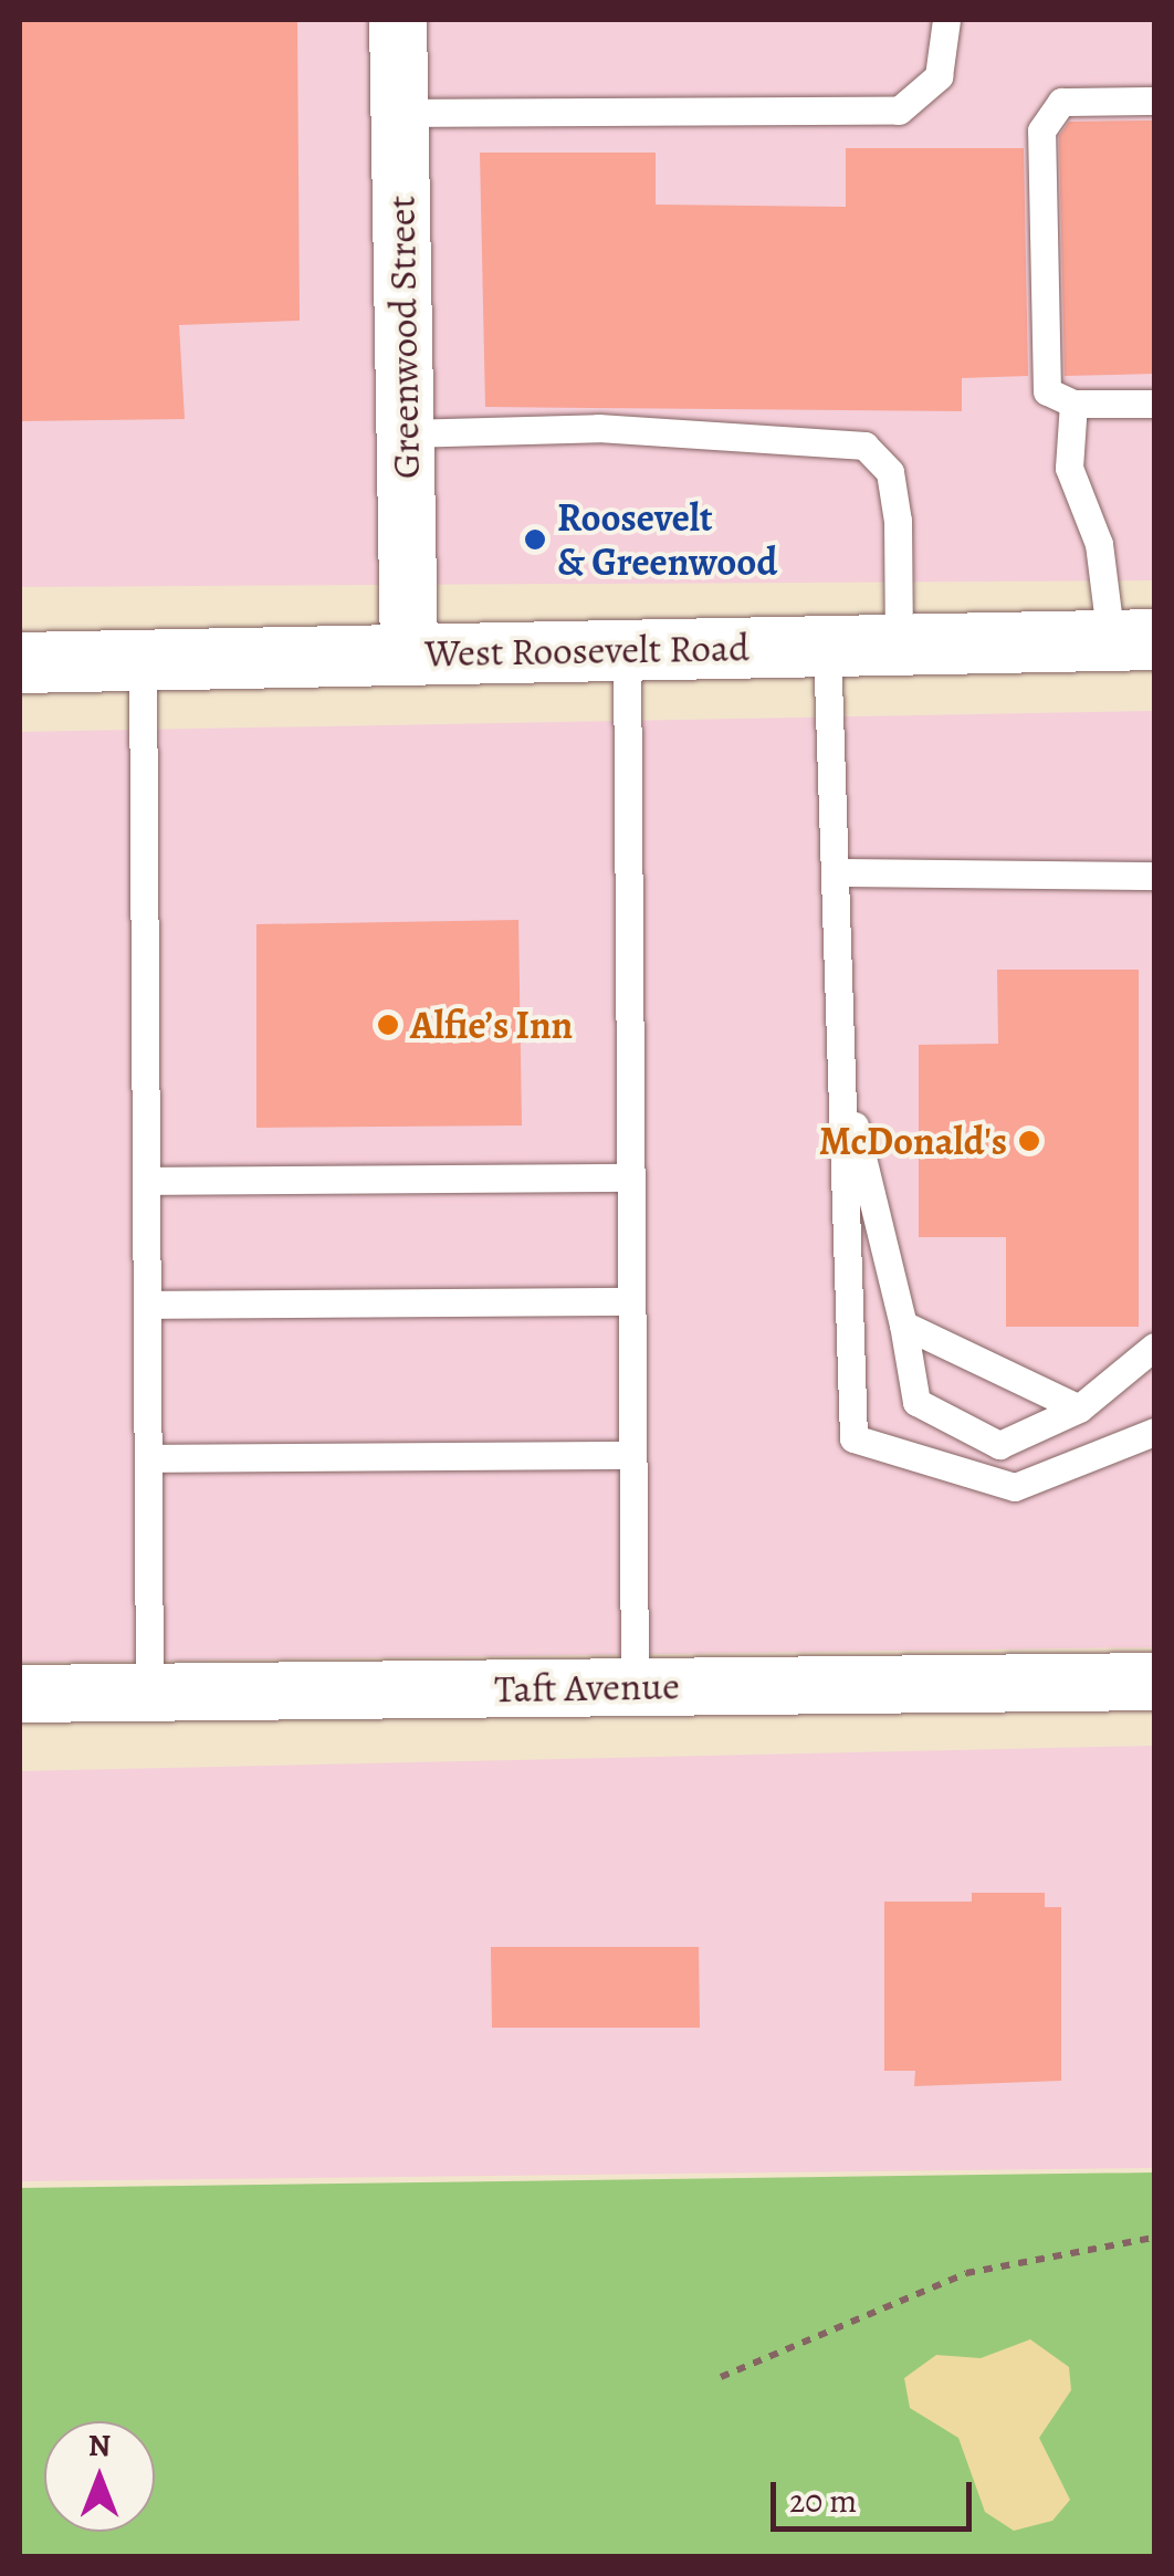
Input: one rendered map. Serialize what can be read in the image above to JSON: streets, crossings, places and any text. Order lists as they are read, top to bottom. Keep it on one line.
{"streets":{"main road":["West Roosevelt Road"],"street":["Greenwood Street","Taft Avenue"]},"crossings":[["Greenwood Street","West Roosevelt Road"]],"places":["Roosevelt & Greenwood","Alfie’s Inn","McDonald's"],"scale_bar":"20 m","north":"top"}
